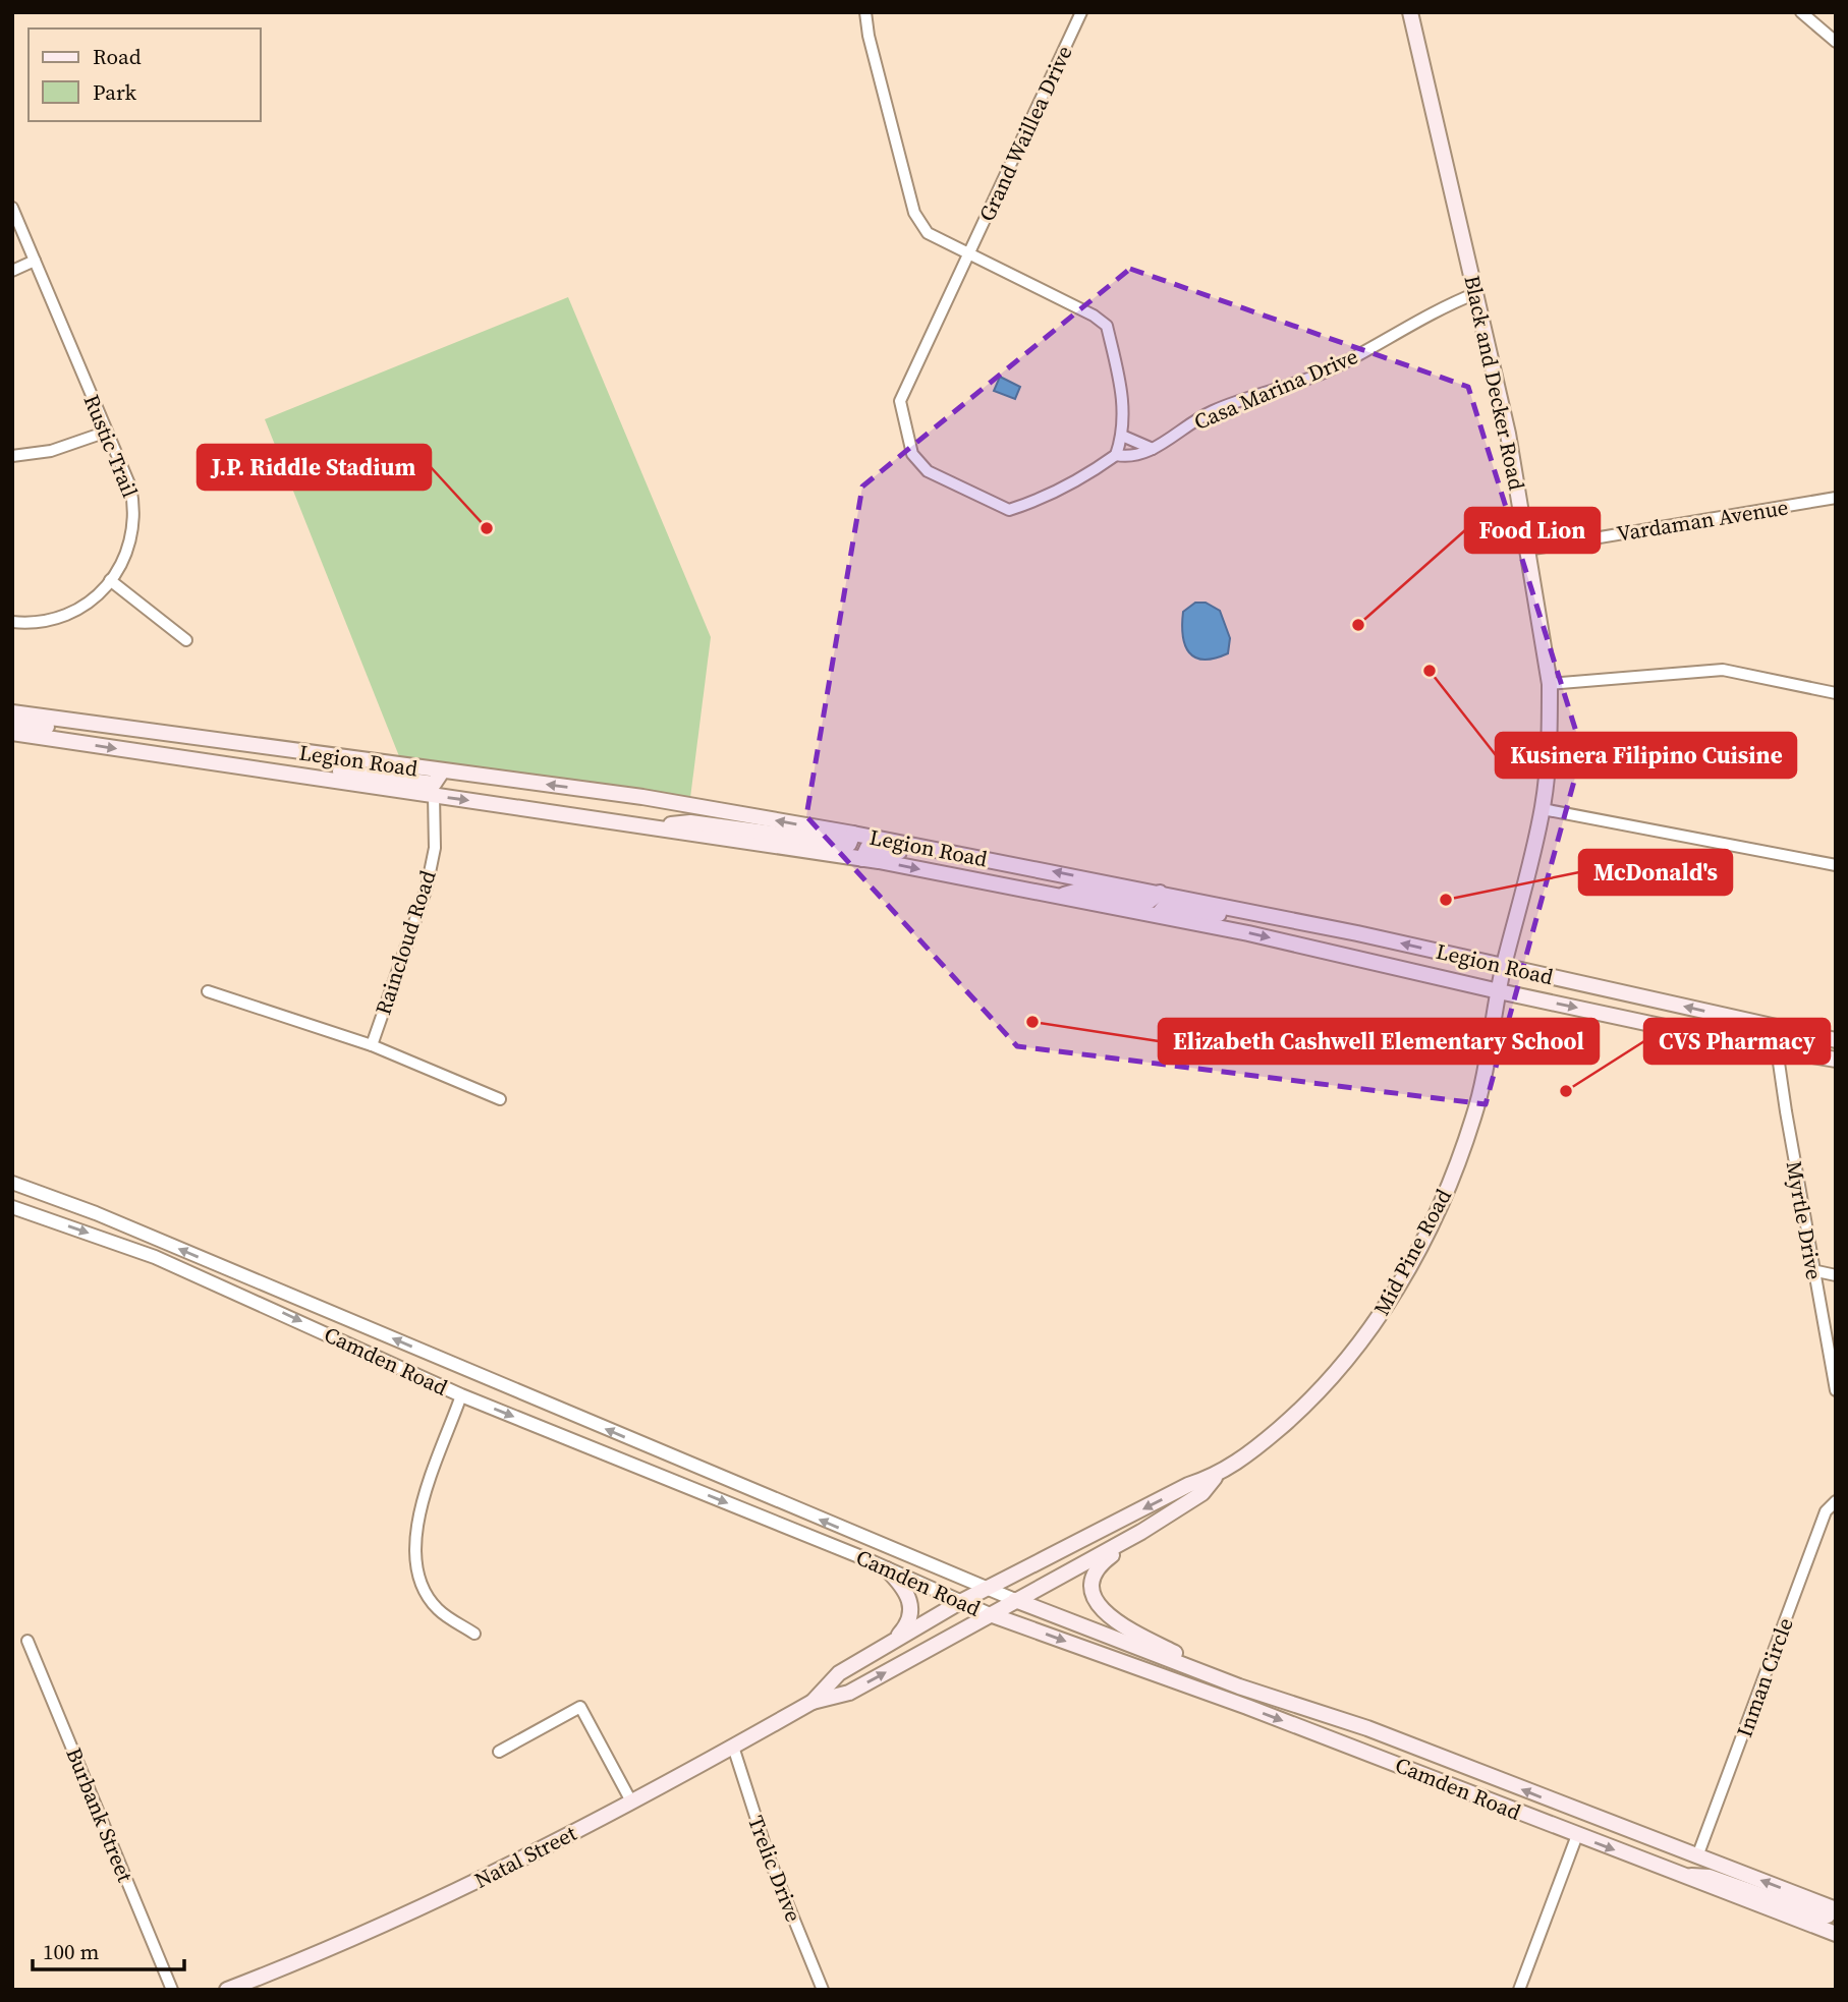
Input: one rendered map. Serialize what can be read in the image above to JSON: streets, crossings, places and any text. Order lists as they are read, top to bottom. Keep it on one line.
{"streets":{"main road":["Black and Decker Road","Legion Road","Mid Pine Road","Camden Road","Natal Street"],"street":["Grand Waillea Drive","Casa Marina Drive","Rustic Trail","Vardaman Avenue","Raincloud Road","Myrtle Drive","Inman Circle","Burbank Street","Trelic Drive"]},"crossings":[["Grand Waillea Drive","Casa Marina Drive"],["Black and Decker Road","Casa Marina Drive"],["Black and Decker Road","Vardaman Avenue"],["Black and Decker Road","Legion Road"],["Black and Decker Road","Mid Pine Road"],["Legion Road","Raincloud Road"],["Legion Road","Myrtle Drive"],["Legion Road","Mid Pine Road"],["Mid Pine Road","Camden Road"],["Mid Pine Road","Natal Street"],["Camden Road","Inman Circle"],["Camden Road","Natal Street"],["Natal Street","Trelic Drive"]],"places":["J.P. Riddle Stadium","Food Lion","Kusinera Filipino Cuisine","McDonald's","Elizabeth Cashwell Elementary School","CVS Pharmacy"],"legend":["Road","Park"],"scale_bar":"100 m"}
